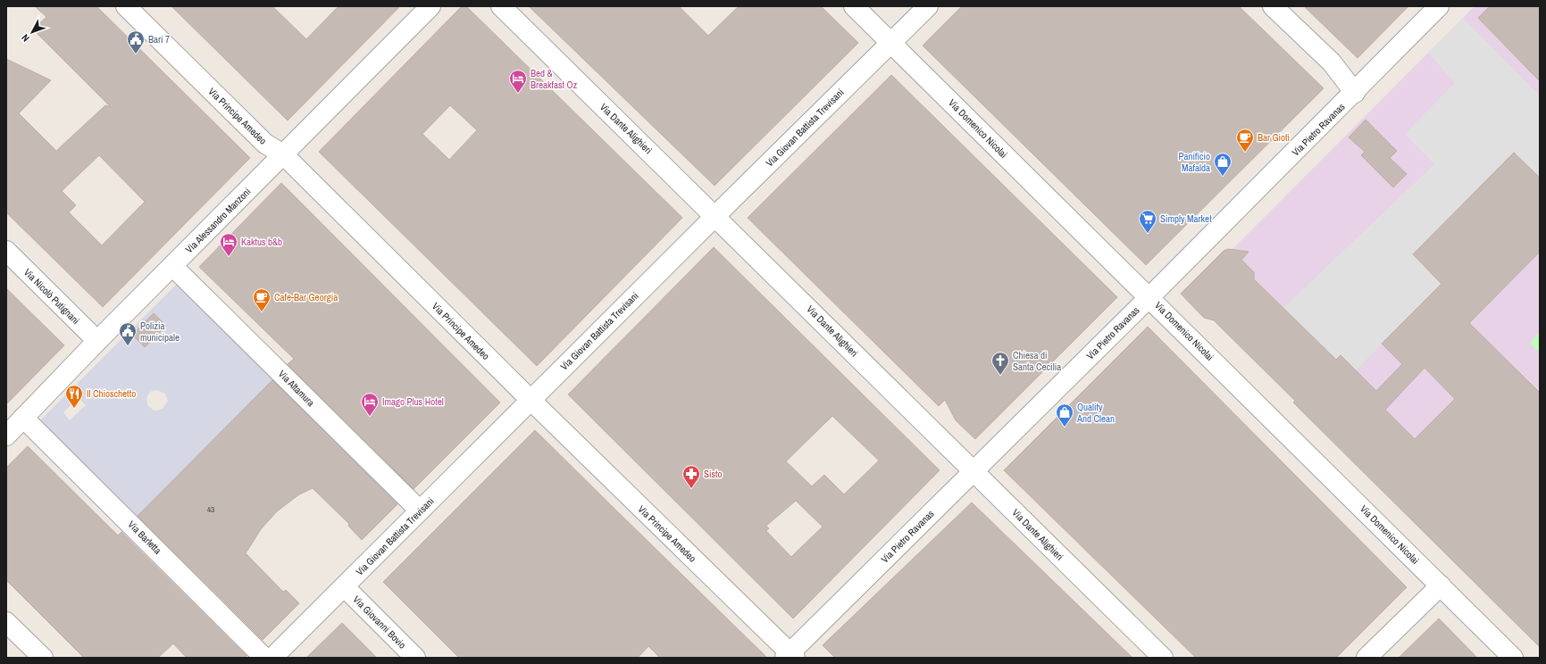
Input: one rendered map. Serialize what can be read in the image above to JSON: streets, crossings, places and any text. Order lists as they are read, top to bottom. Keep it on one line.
{"streets":{"street":["Via Principe Amedeo","Via Giovan Battista Trevisani","Via Dante Alighieri","Via Domenico Nicolai","Via Pietro Ravanas","Via Alessandro Manzoni","Via Nicolò Putignani","Via Altamura","Via Barletta","Via Giovanni Bovio"]},"crossings":[["Via Principe Amedeo","Via Giovan Battista Trevisani"],["Via Principe Amedeo","Via Pietro Ravanas"],["Via Principe Amedeo","Via Alessandro Manzoni"],["Via Giovan Battista Trevisani","Via Dante Alighieri"],["Via Giovan Battista Trevisani","Via Domenico Nicolai"],["Via Giovan Battista Trevisani","Via Altamura"],["Via Giovan Battista Trevisani","Via Giovanni Bovio"],["Via Dante Alighieri","Via Pietro Ravanas"],["Via Domenico Nicolai","Via Pietro Ravanas"],["Via Alessandro Manzoni","Via Nicolò Putignani"],["Via Alessandro Manzoni","Via Altamura"],["Via Alessandro Manzoni","Via Barletta"]],"places":{"public building":["Bari 7","Polizia municipale"],"hotel":["Bed & Breakfast Oz","Kaktus b&b","Imago Plus Hotel"],"cafe":["Bar Giotì","Cafe-Bar Georgia"],"shop":["Panificio Mafalda","Quality And Clean"],"supermarket":["Simply Market"],"church":["Chiesa di Santa Cecilia"],"restaurant":["Il Chioschetto"],"pharmacy":["Sisto"]},"house_numbers":["43"],"north":"bottom left"}
